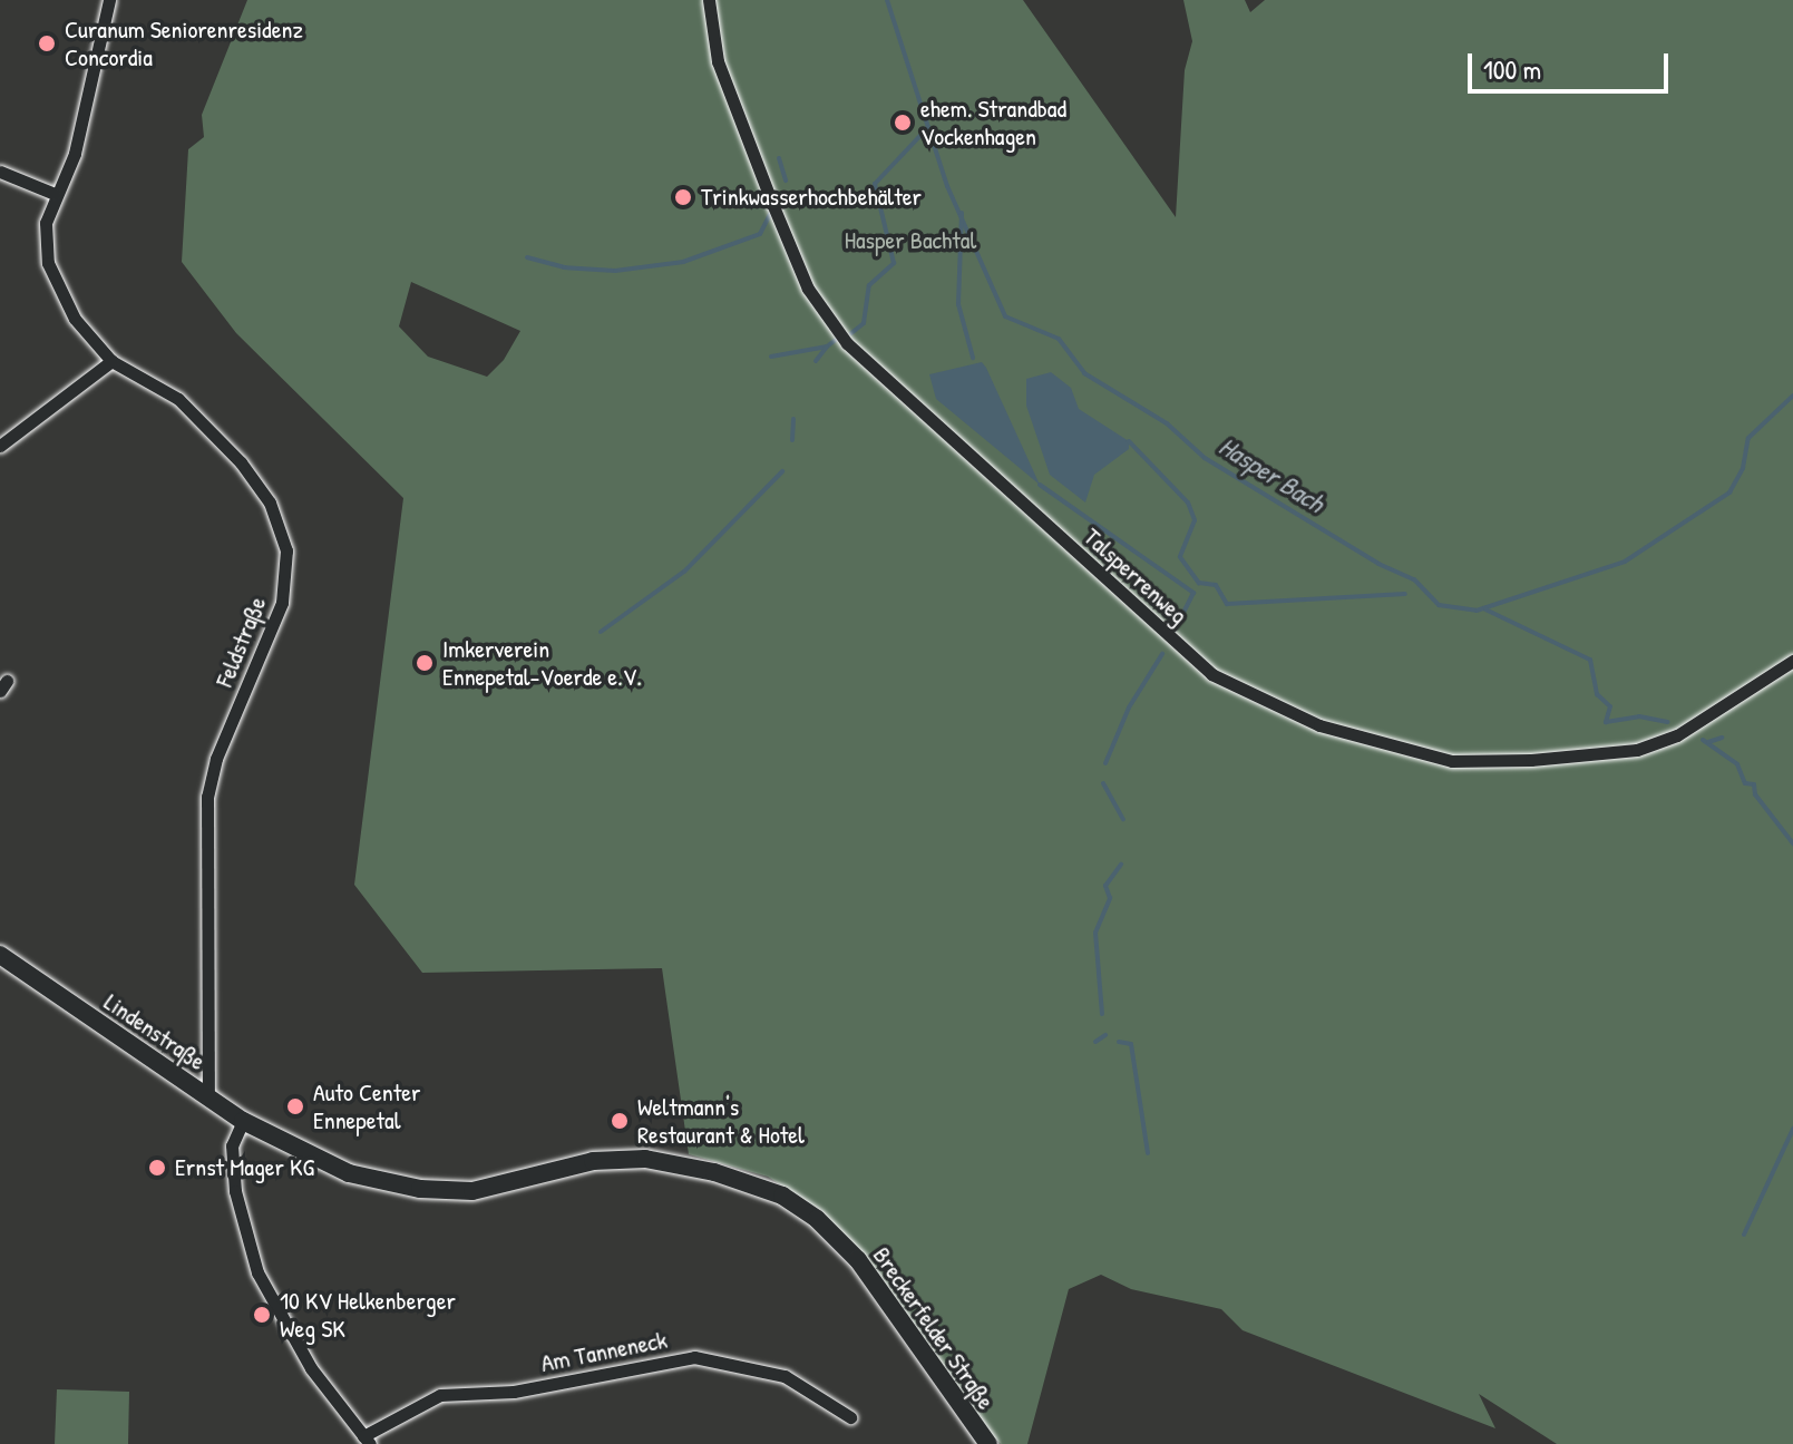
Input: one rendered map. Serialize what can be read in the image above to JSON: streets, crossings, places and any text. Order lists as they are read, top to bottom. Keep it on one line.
{"streets":{"main road":["Lindenstraße","Breckerfelder Straße"],"street":["Talsperrenweg","Feldstraße","Am Tanneneck"]},"crossings":[["Feldstraße","Lindenstraße"],["Lindenstraße","Breckerfelder Straße"]],"water":["Hasper Bach"],"parks":["Hasper Bachtal"],"places":["Curanum Seniorenresidenz Concordia","ehem. Strandbad Vockenhagen","Trinkwasserhochbehälter","Imkerverein Ennepetal-Voerde e.V.","Auto Center Ennepetal","Weltmann's Restaurant & Hotel","Ernst Mager KG","10 KV Helkenberger Weg SK"],"scale_bar":"100 m"}
